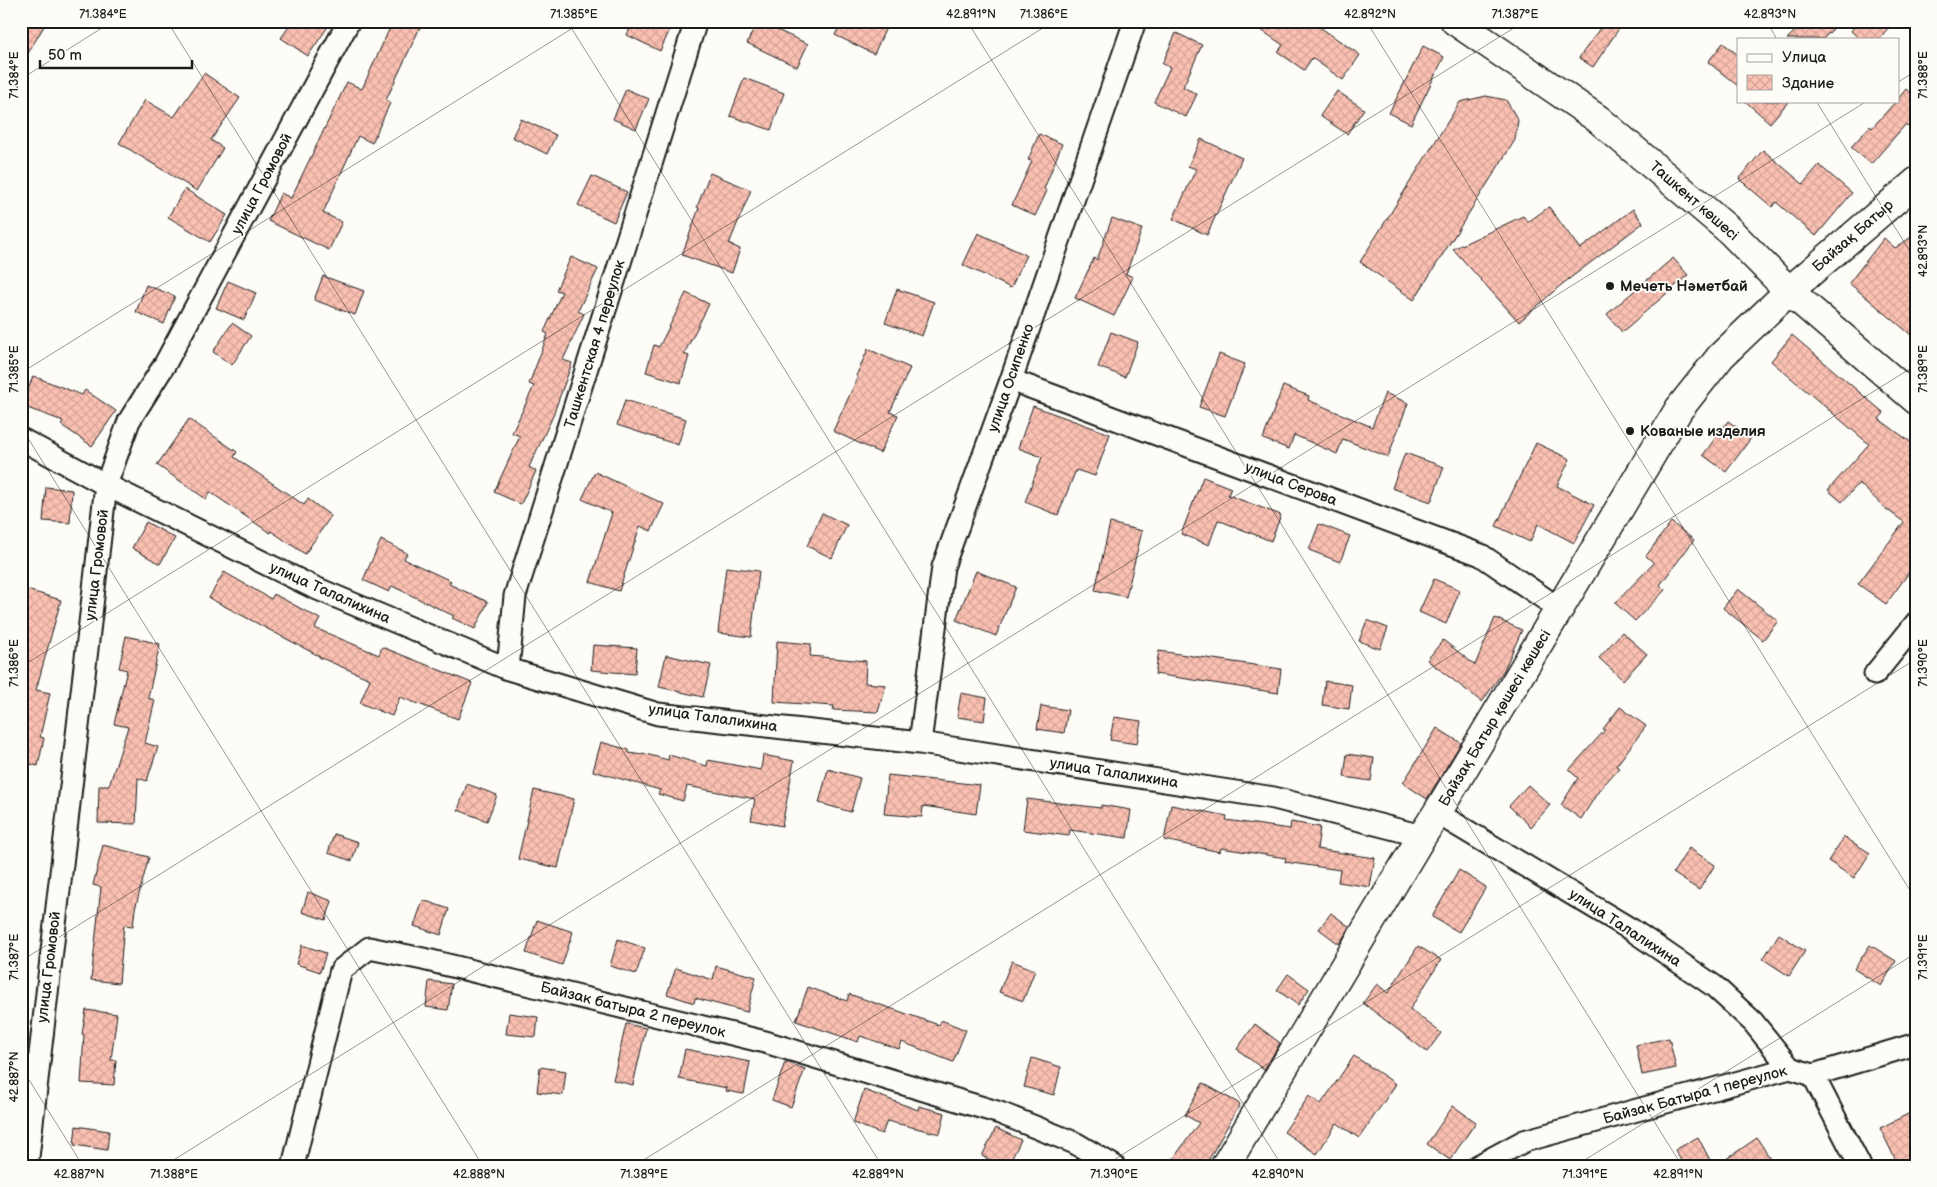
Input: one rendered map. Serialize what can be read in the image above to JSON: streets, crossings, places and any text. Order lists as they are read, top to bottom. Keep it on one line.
{"streets":{"main road":["Ташкент көшесі","Байзақ Батыр","Байзақ Батыр қөшесі көшесі"],"street":["улица Громовой","Ташкентская 4 переулок","улица Осипенко","улица Серова","улица Талалихина","Байзак батыра 2 переулок","Байзак Батыра 1 переулок"]},"crossings":[["улица Громовой","улица Талалихина"],["Ташкент көшесі","Байзақ Батыр"],["Ташкент көшесі","Байзақ Батыр қөшесі көшесі"],["Байзақ Батыр","Байзақ Батыр қөшесі көшесі"],["Ташкентская 4 переулок","улица Талалихина"],["улица Осипенко","улица Серова"],["улица Осипенко","улица Талалихина"],["улица Серова","Байзақ Батыр қөшесі көшесі"],["улица Талалихина","Байзақ Батыр қөшесі көшесі"],["улица Талалихина","Байзак Батыра 1 переулок"]],"places":["Мечеть Нәметбай","Кованые изделия"],"legend":["Улица","Здание"],"scale_bar":"50 m","coordinates":["71.384°E","71.385°E","42.891°N","71.386°E","42.892°N","71.387°E","42.893°N","71.388°E","71.389°E","71.390°E","71.391°E","42.887°N","42.888°N","42.889°N","42.890°N"]}
